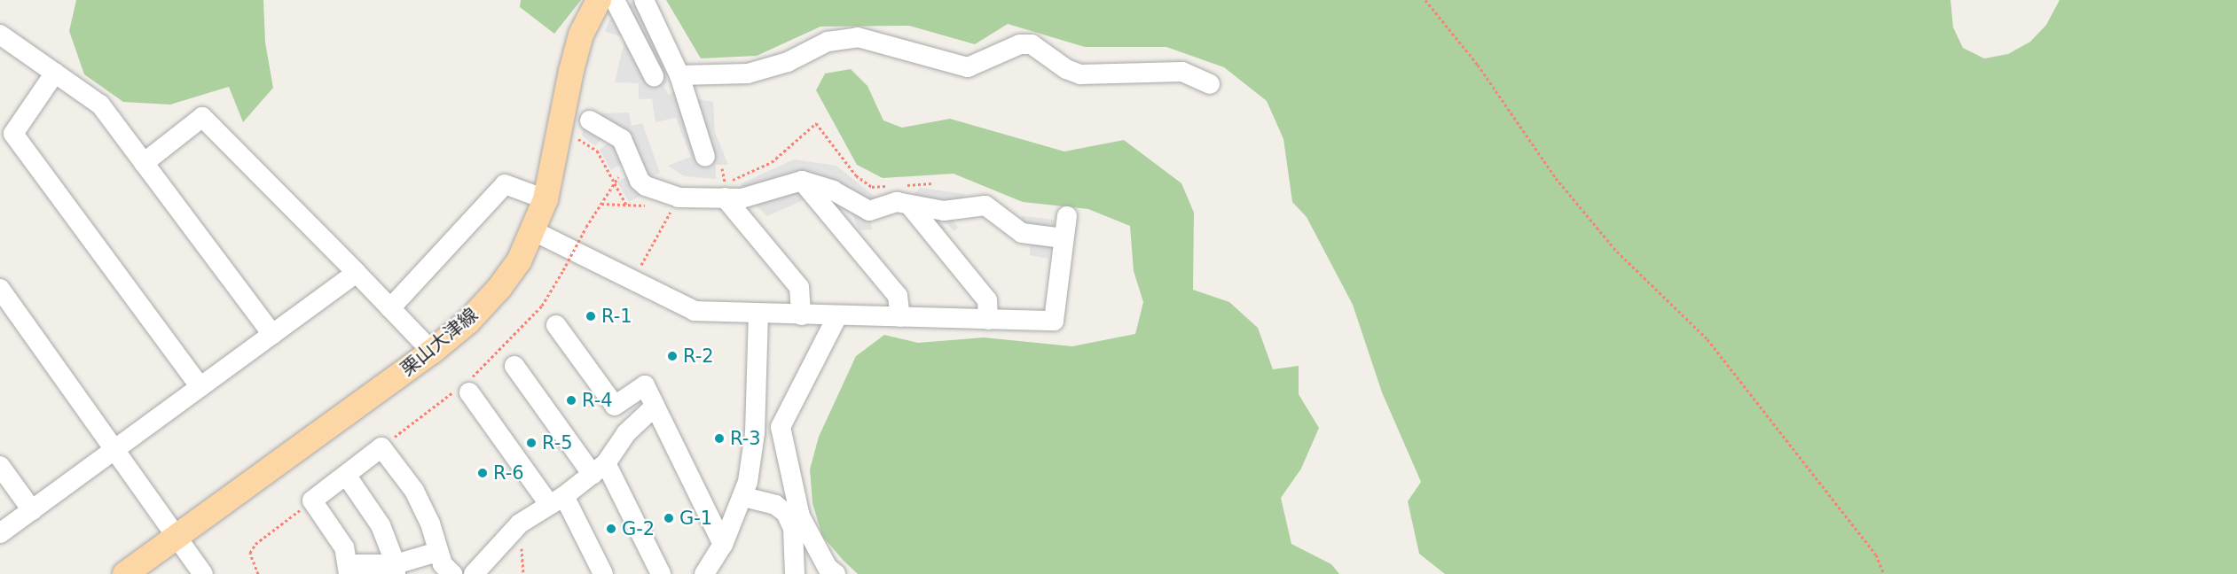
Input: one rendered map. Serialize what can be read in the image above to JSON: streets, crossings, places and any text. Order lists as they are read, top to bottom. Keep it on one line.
{"streets":{"main road":["栗山大津線"]},"places":["R-1","R-2","R-4","R-3","R-5","R-6","G-1","G-2"]}
